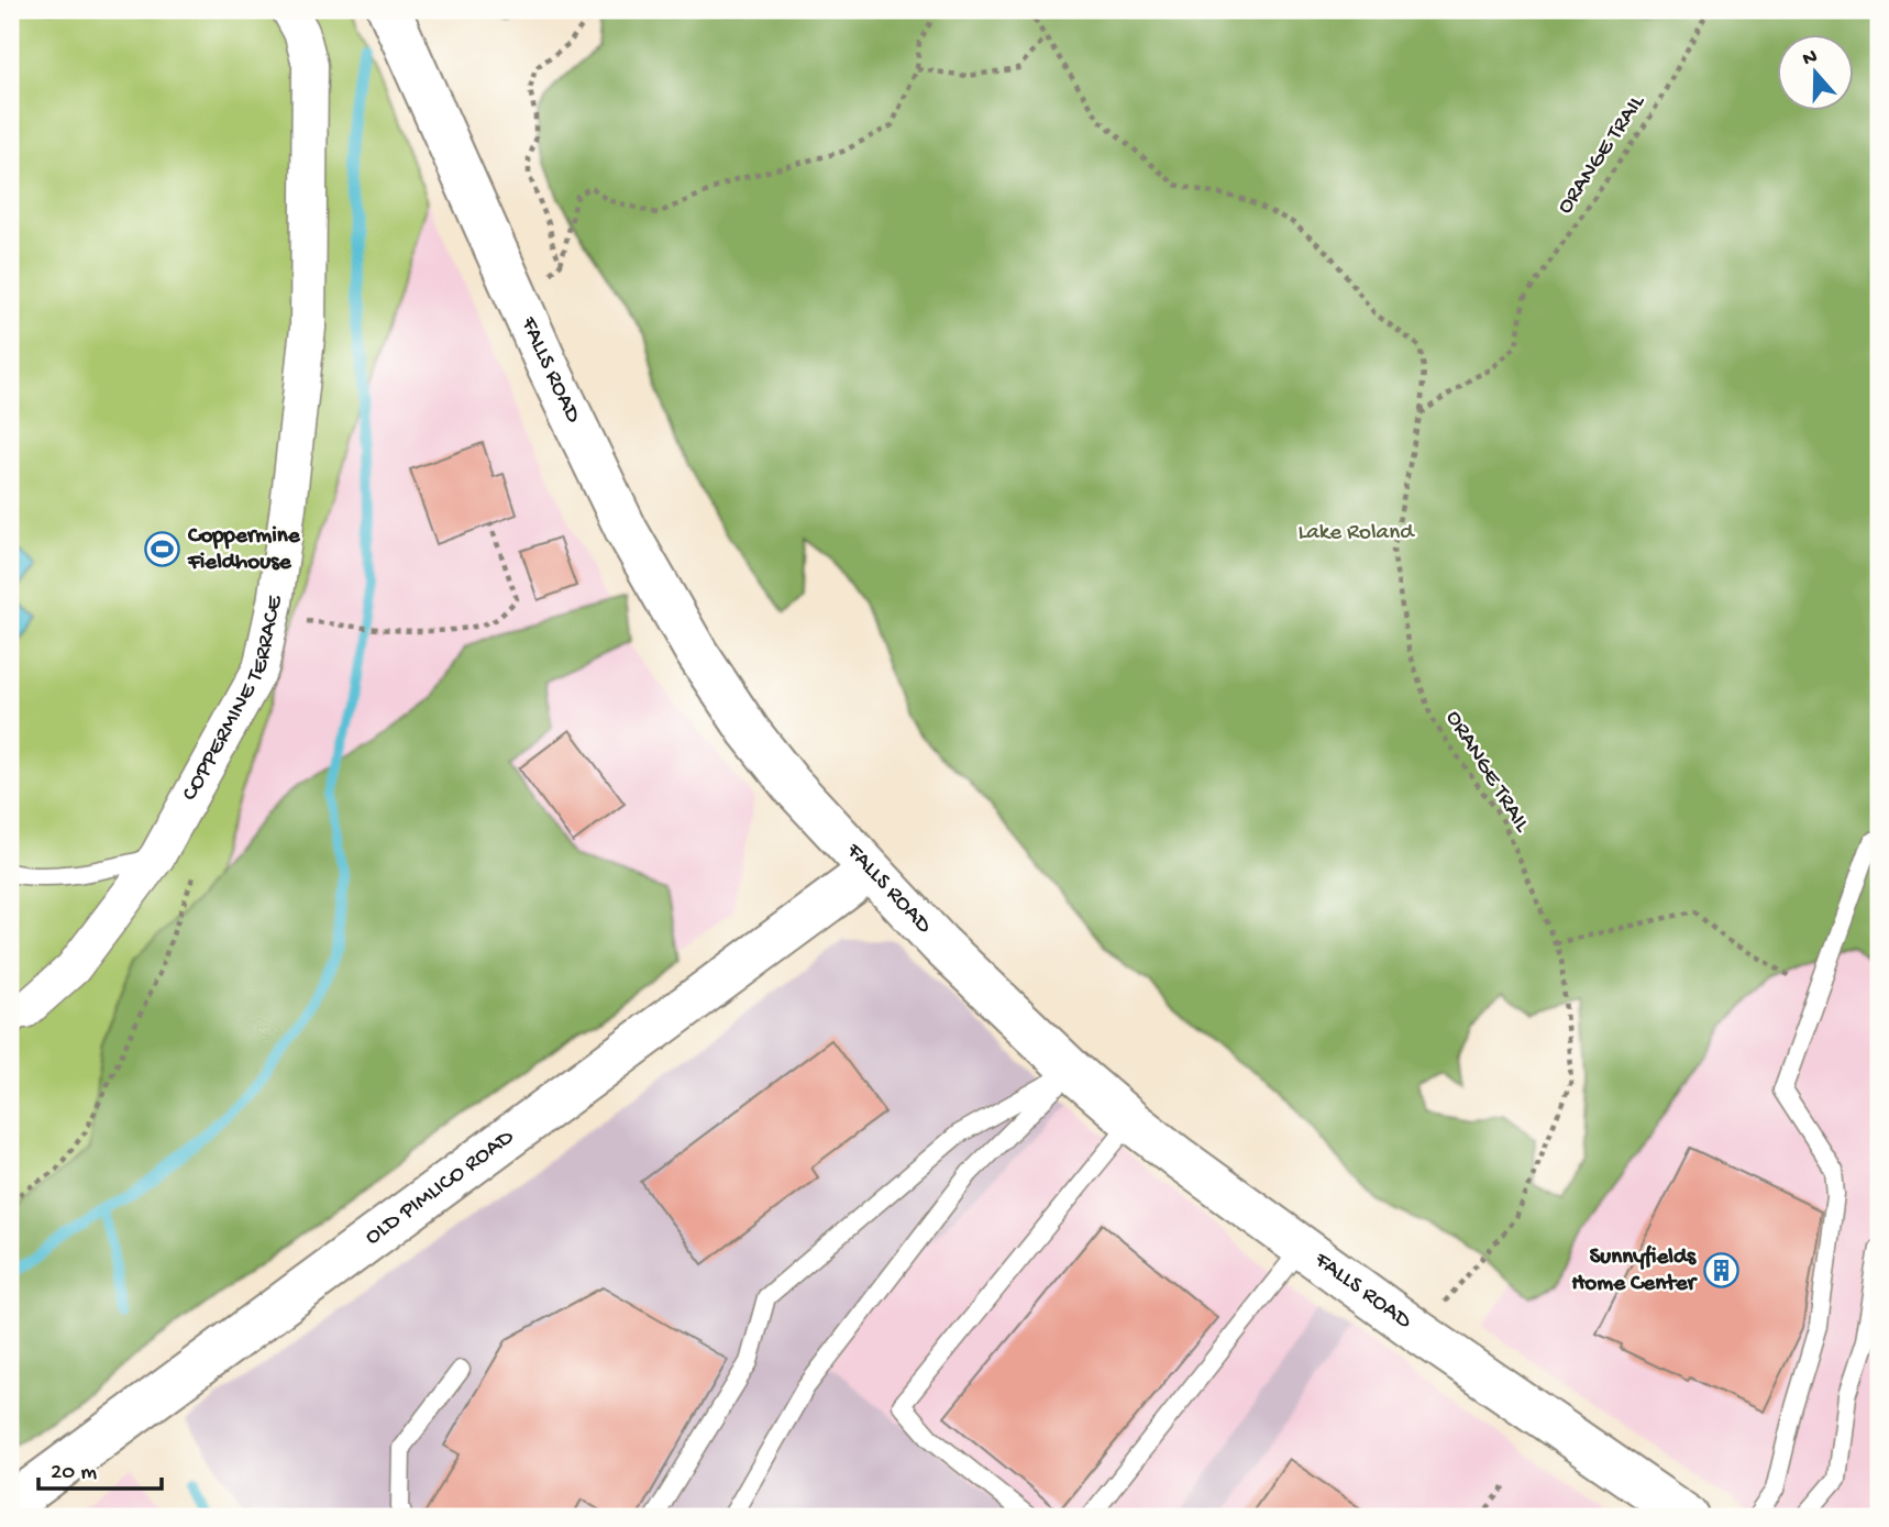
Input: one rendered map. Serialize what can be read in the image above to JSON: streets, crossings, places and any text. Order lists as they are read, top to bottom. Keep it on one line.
{"streets":{"main road":["FALLS ROAD","OLD PIMLICO ROAD"],"street":["COPPERMINE TERRACE"],"path":["ORANGE TRAIL"]},"crossings":[["ORANGE TRAIL","FALLS ROAD"],["FALLS ROAD","OLD PIMLICO ROAD"]],"parks":["Lake Roland"],"places":{"sports":["Coppermine Fieldhouse"],"building":["Sunnyfields Home Center"]},"scale_bar":"20 m","north":"top"}
